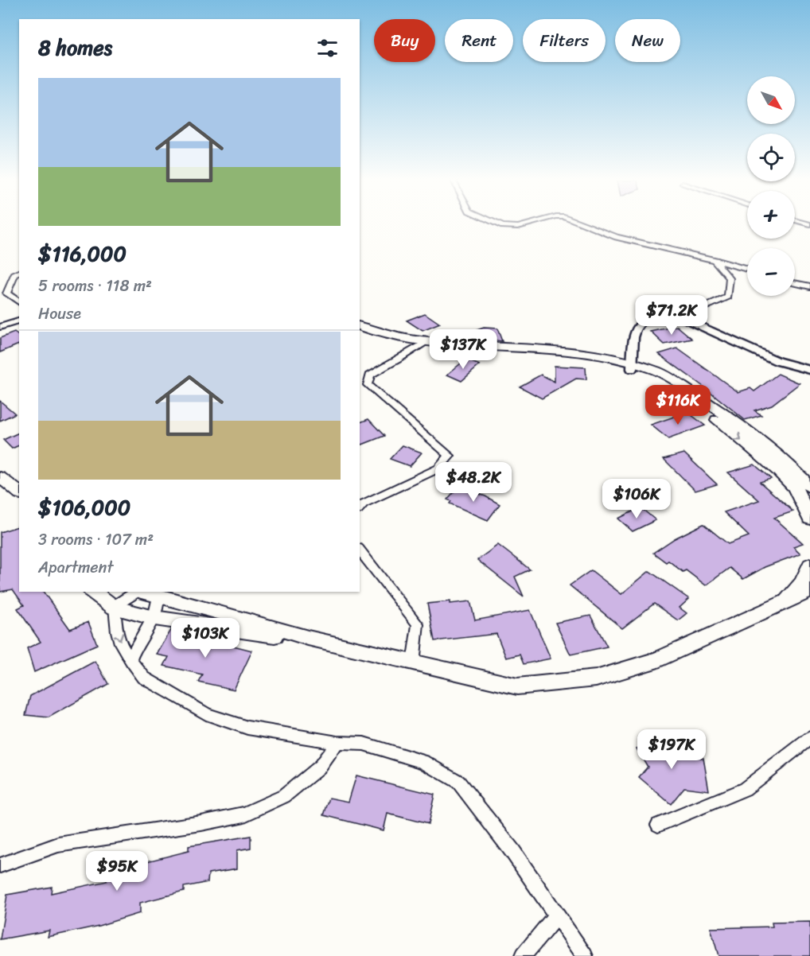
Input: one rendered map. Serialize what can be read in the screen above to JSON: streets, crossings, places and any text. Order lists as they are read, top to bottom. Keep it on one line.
{"north":"bottom right","page":{"chip":["Buy","Rent","Filters","New"],"heading":"8 homes","map_buttons":["+","−"],"list":[{"name":"$116,000","note":"5 rooms · 118 m² · House"},{"name":"$106,000","note":"3 rooms · 107 m² · Apartment"}],"price":["$71.2K","$137K","$116K","$48.2K","$106K","$103K","$197K","$95K"]}}
